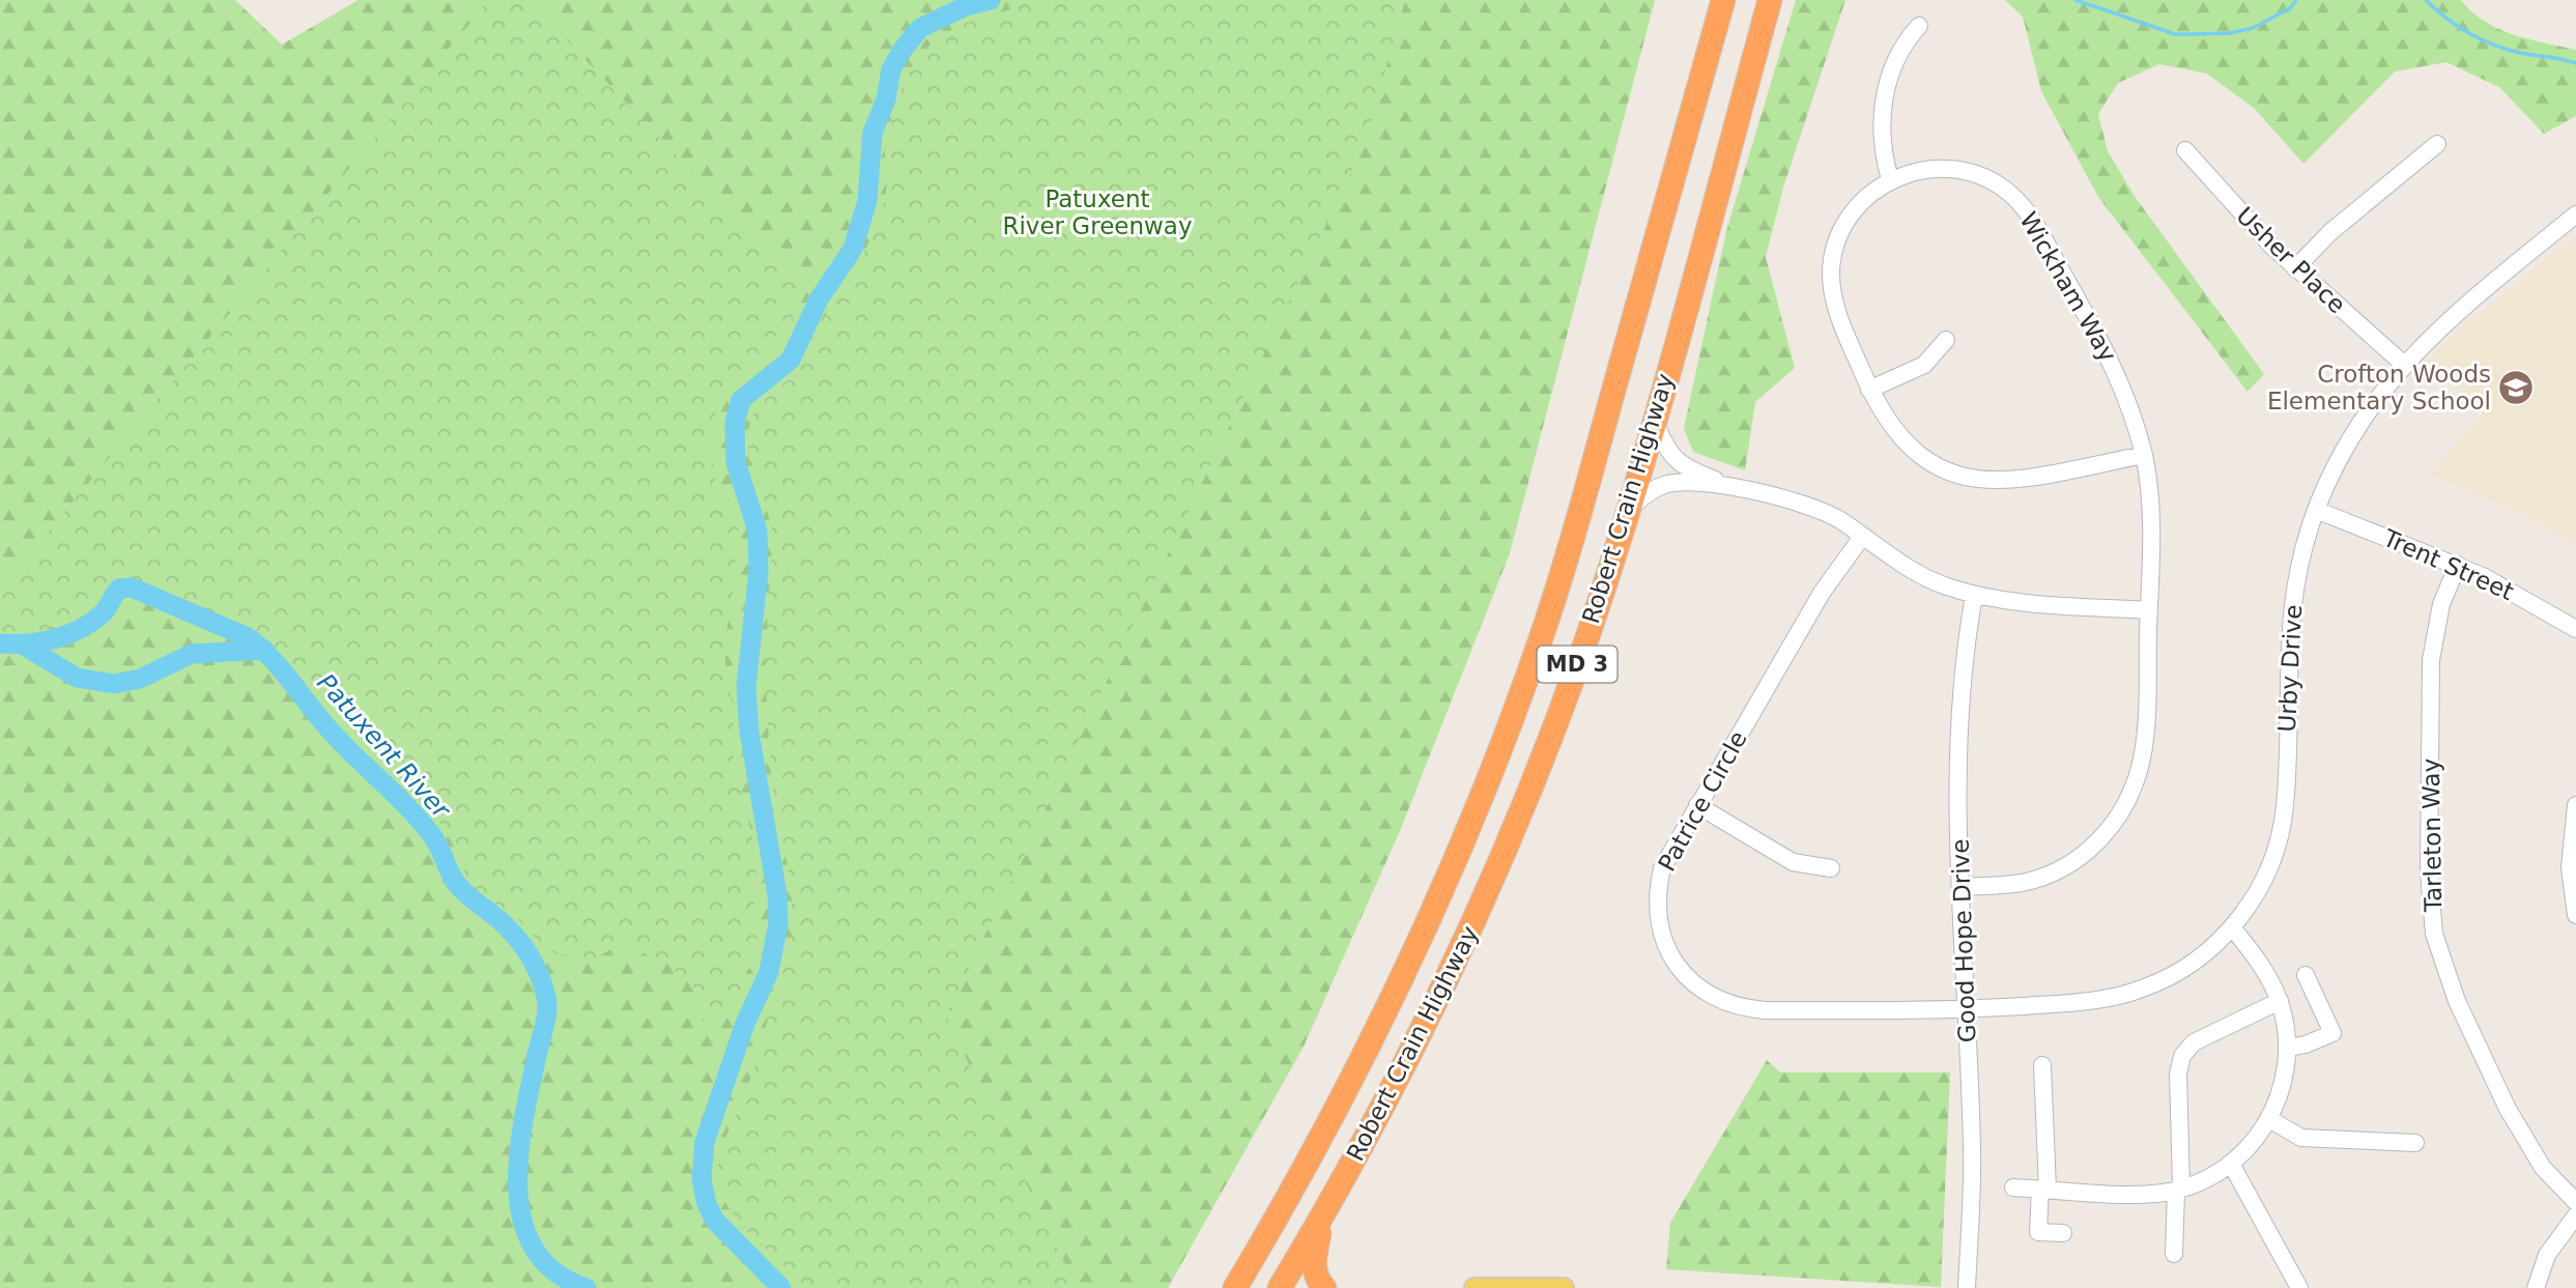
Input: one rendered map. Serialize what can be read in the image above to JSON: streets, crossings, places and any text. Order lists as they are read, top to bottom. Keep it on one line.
{"streets":{"highway":["Robert Crain Highway","MD 3"],"street":["Usher Place","Wickham Way","Trent Street","Urby Drive","Patrice Circle","Tarleton Way","Good Hope Drive"]},"crossings":[["Usher Place","Urby Drive"],["Wickham Way","Good Hope Drive"],["Trent Street","Urby Drive"],["Trent Street","Tarleton Way"],["Urby Drive","Patrice Circle"],["Urby Drive","Good Hope Drive"],["Patrice Circle","Good Hope Drive"]],"water":["Patuxent River"],"parks":["Patuxent River Greenway"],"places":{"school or university":["Crofton Woods Elementary School"]}}
